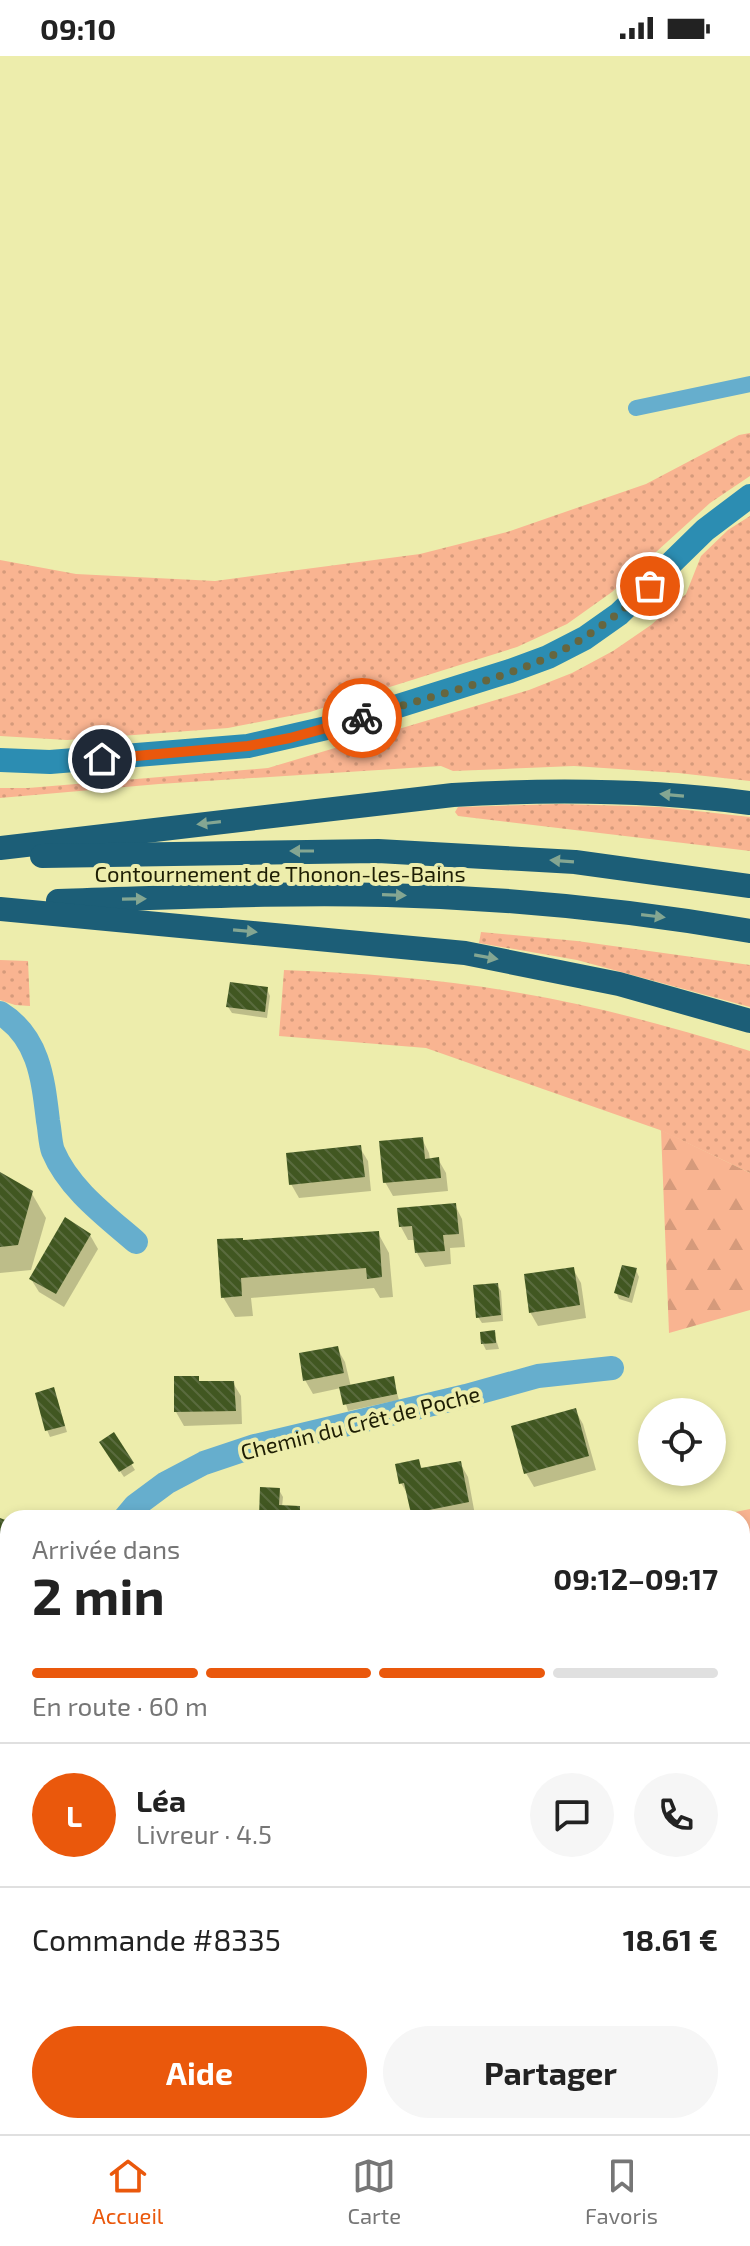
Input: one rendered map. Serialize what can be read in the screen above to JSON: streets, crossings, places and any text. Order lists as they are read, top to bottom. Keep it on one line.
{"streets":{"highway":["Contournement de Thonon-les-Bains"],"street":["Chemin du Crêt de Poche"]},"page":{"status":"09:10","heading":["2 min","Arrivée dans","09:12–09:17"],"panel":["Léa","Livreur · 4.5","Commande #8335","18.61 €"],"bar":"En route · 60 m","round":"L","buttons":["Aide","Partager"],"tabs":["Accueil","Carte","Favoris"]}}
